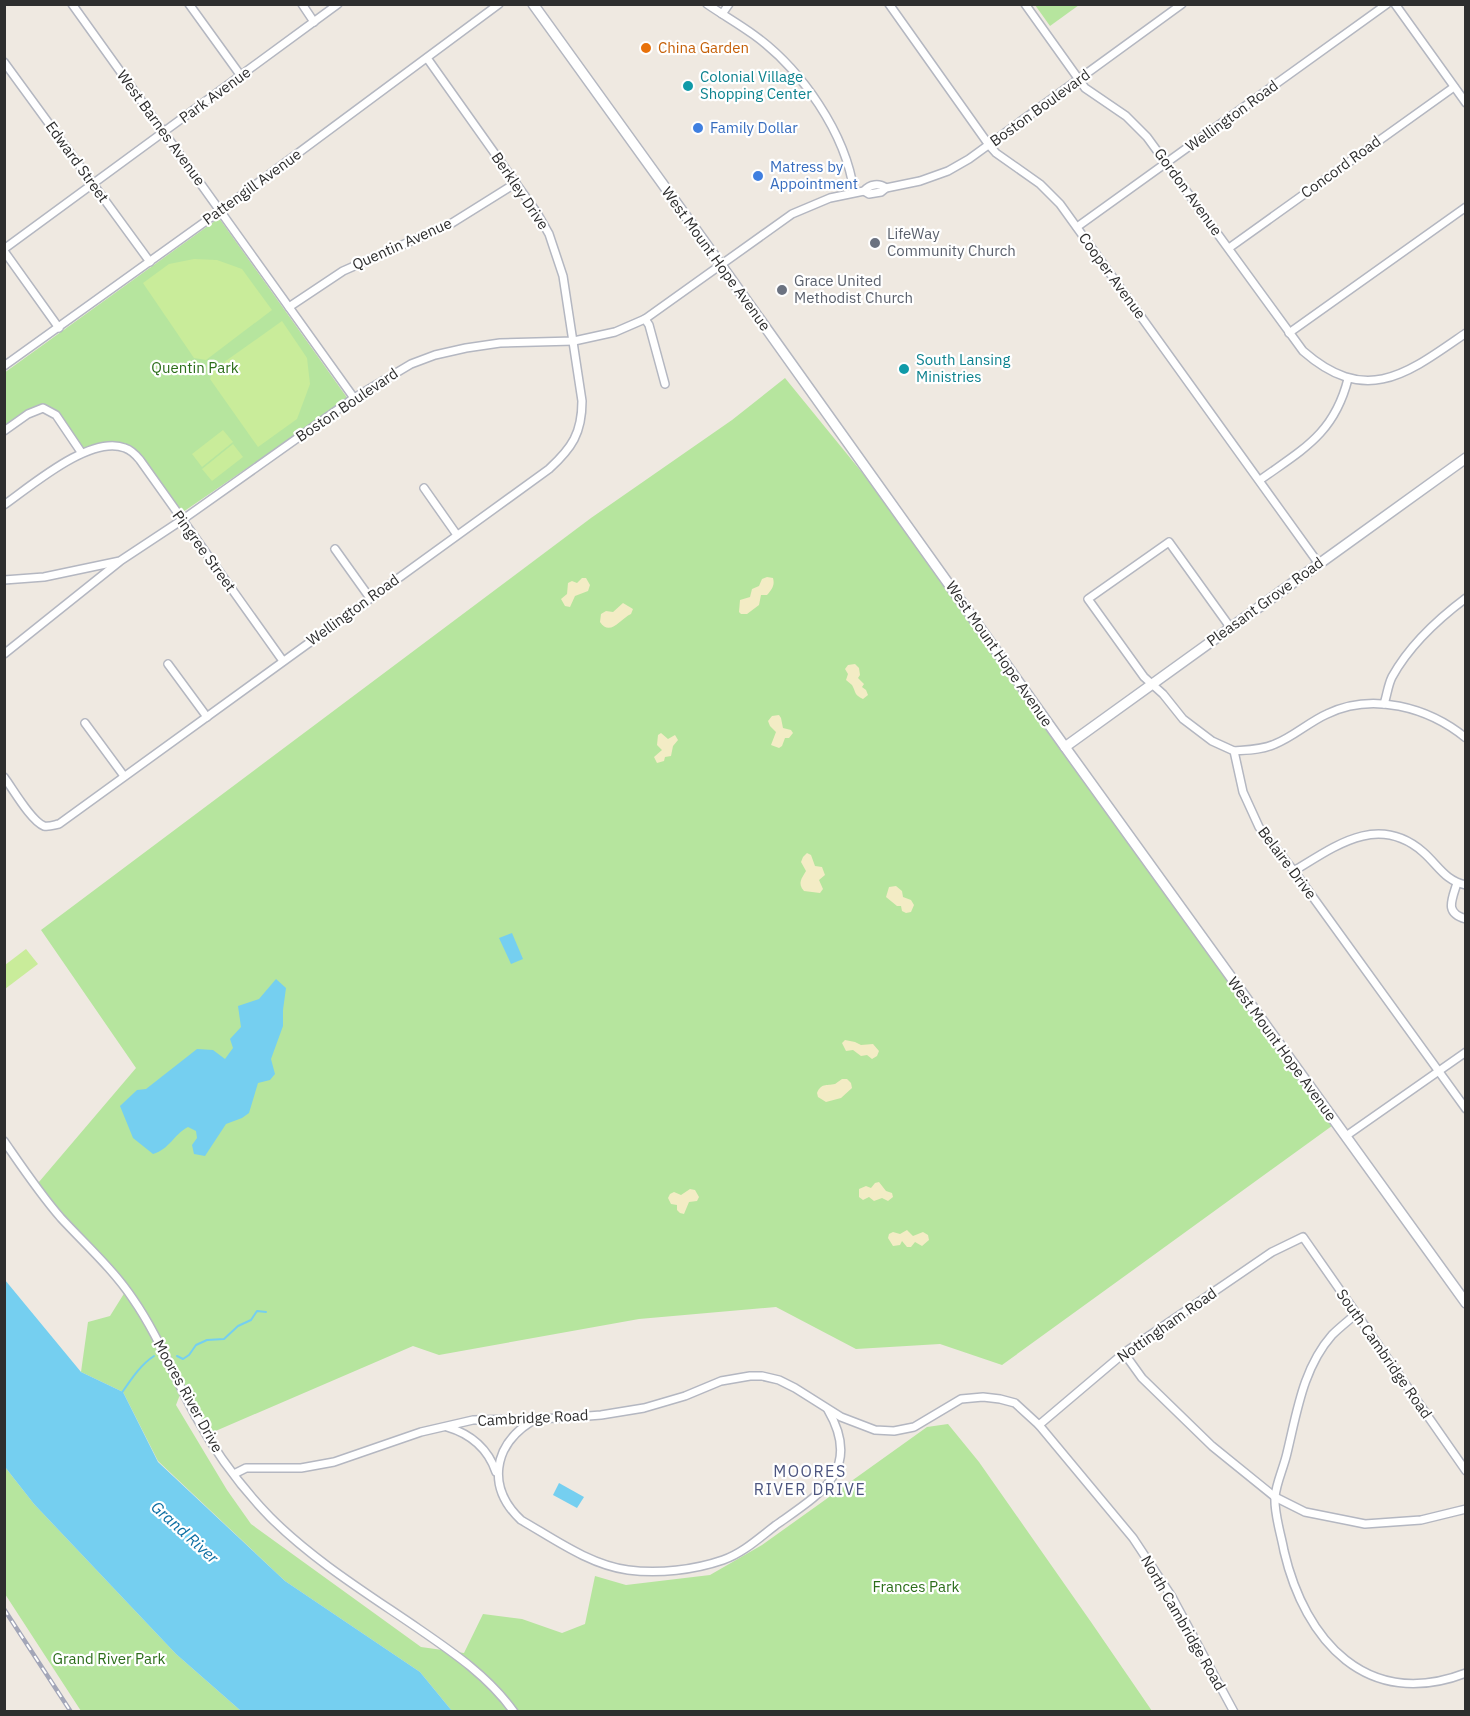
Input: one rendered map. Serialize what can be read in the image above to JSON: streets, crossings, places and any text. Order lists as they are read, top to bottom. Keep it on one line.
{"streets":{"street":["Park Avenue","Boston Boulevard","Wellington Road","West Barnes Avenue","Edward Street","Concord Road","Pattengill Avenue","Berkley Drive","Gordon Avenue","Quentin Avenue","West Mount Hope Avenue","Cooper Avenue","Pingree Street","Pleasant Grove Road","Belaire Drive","Nottingham Road","South Cambridge Road","Moores River Drive","Cambridge Road","North Cambridge Road"]},"crossings":[["Park Avenue","West Barnes Avenue"],["Park Avenue","Edward Street"],["Boston Boulevard","Wellington Road"],["Boston Boulevard","West Barnes Avenue"],["Boston Boulevard","Berkley Drive"],["Boston Boulevard","Gordon Avenue"],["Boston Boulevard","West Mount Hope Avenue"],["Boston Boulevard","Cooper Avenue"],["Boston Boulevard","Pingree Street"],["Wellington Road","Berkley Drive"],["Wellington Road","Gordon Avenue"],["Wellington Road","Cooper Avenue"],["Wellington Road","Pingree Street"],["West Barnes Avenue","Pattengill Avenue"],["West Barnes Avenue","Quentin Avenue"],["Edward Street","Pattengill Avenue"],["Concord Road","Gordon Avenue"],["Pattengill Avenue","Berkley Drive"],["Berkley Drive","Quentin Avenue"],["West Mount Hope Avenue","Pleasant Grove Road"],["Cooper Avenue","Pleasant Grove Road"],["Nottingham Road","South Cambridge Road"],["Nottingham Road","Cambridge Road"],["Nottingham Road","North Cambridge Road"],["Moores River Drive","Cambridge Road"],["Cambridge Road","North Cambridge Road"]],"districts":["MOORES RIVER DRIVE"],"water":["Grand River"],"parks":["Quentin Park","Frances Park","Grand River Park"],"places":["China Garden","Colonial Village Shopping Center","Family Dollar","Matress by Appointment","LifeWay Community Church","Grace United Methodist Church","South Lansing Ministries"]}
